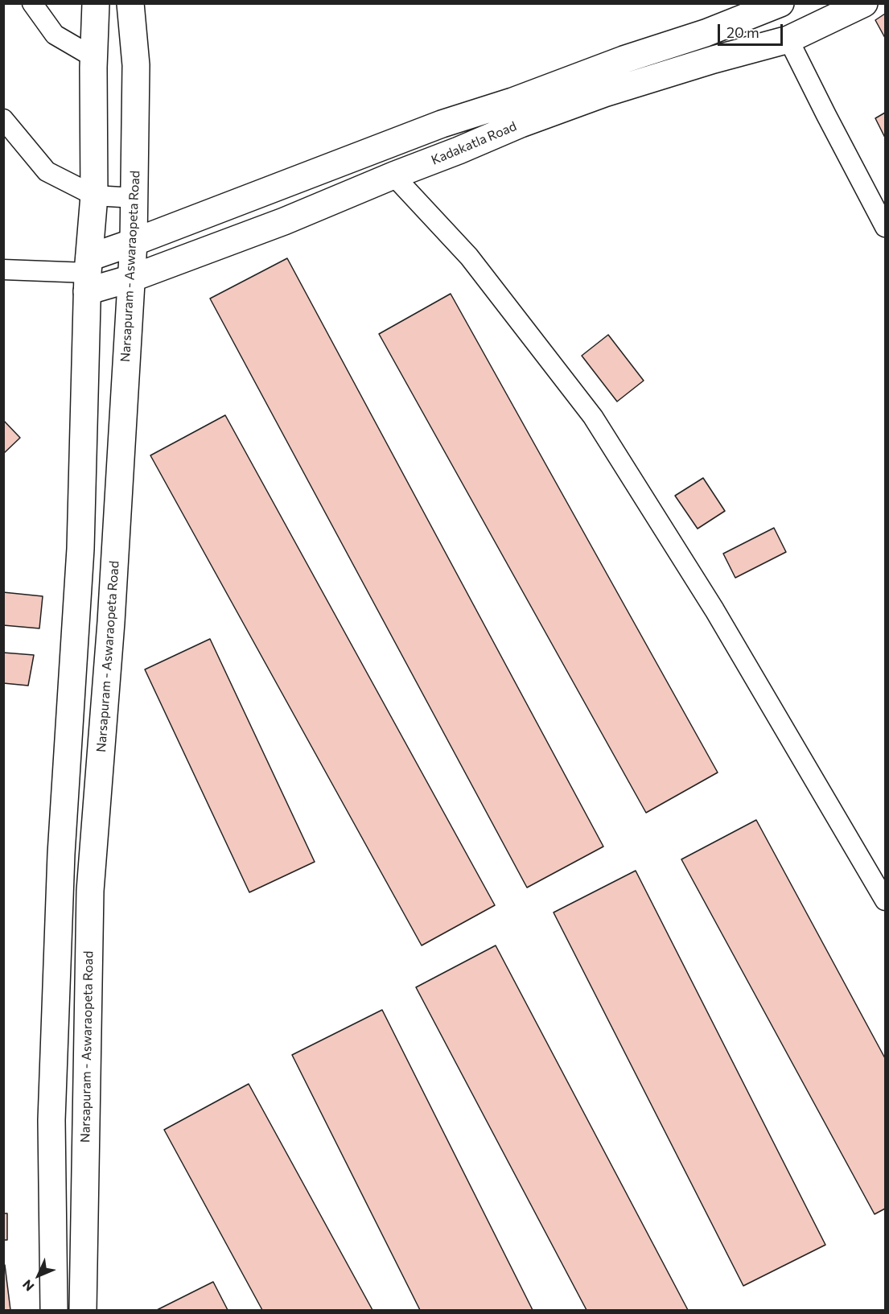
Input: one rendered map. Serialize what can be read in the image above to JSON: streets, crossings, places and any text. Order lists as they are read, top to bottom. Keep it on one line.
{"streets":{"main road":["Kadakatla Road","Narsapuram - Aswaraopeta Road"]},"crossings":[["Kadakatla Road","Narsapuram - Aswaraopeta Road"]],"scale_bar":"20 m","north":"bottom left"}
